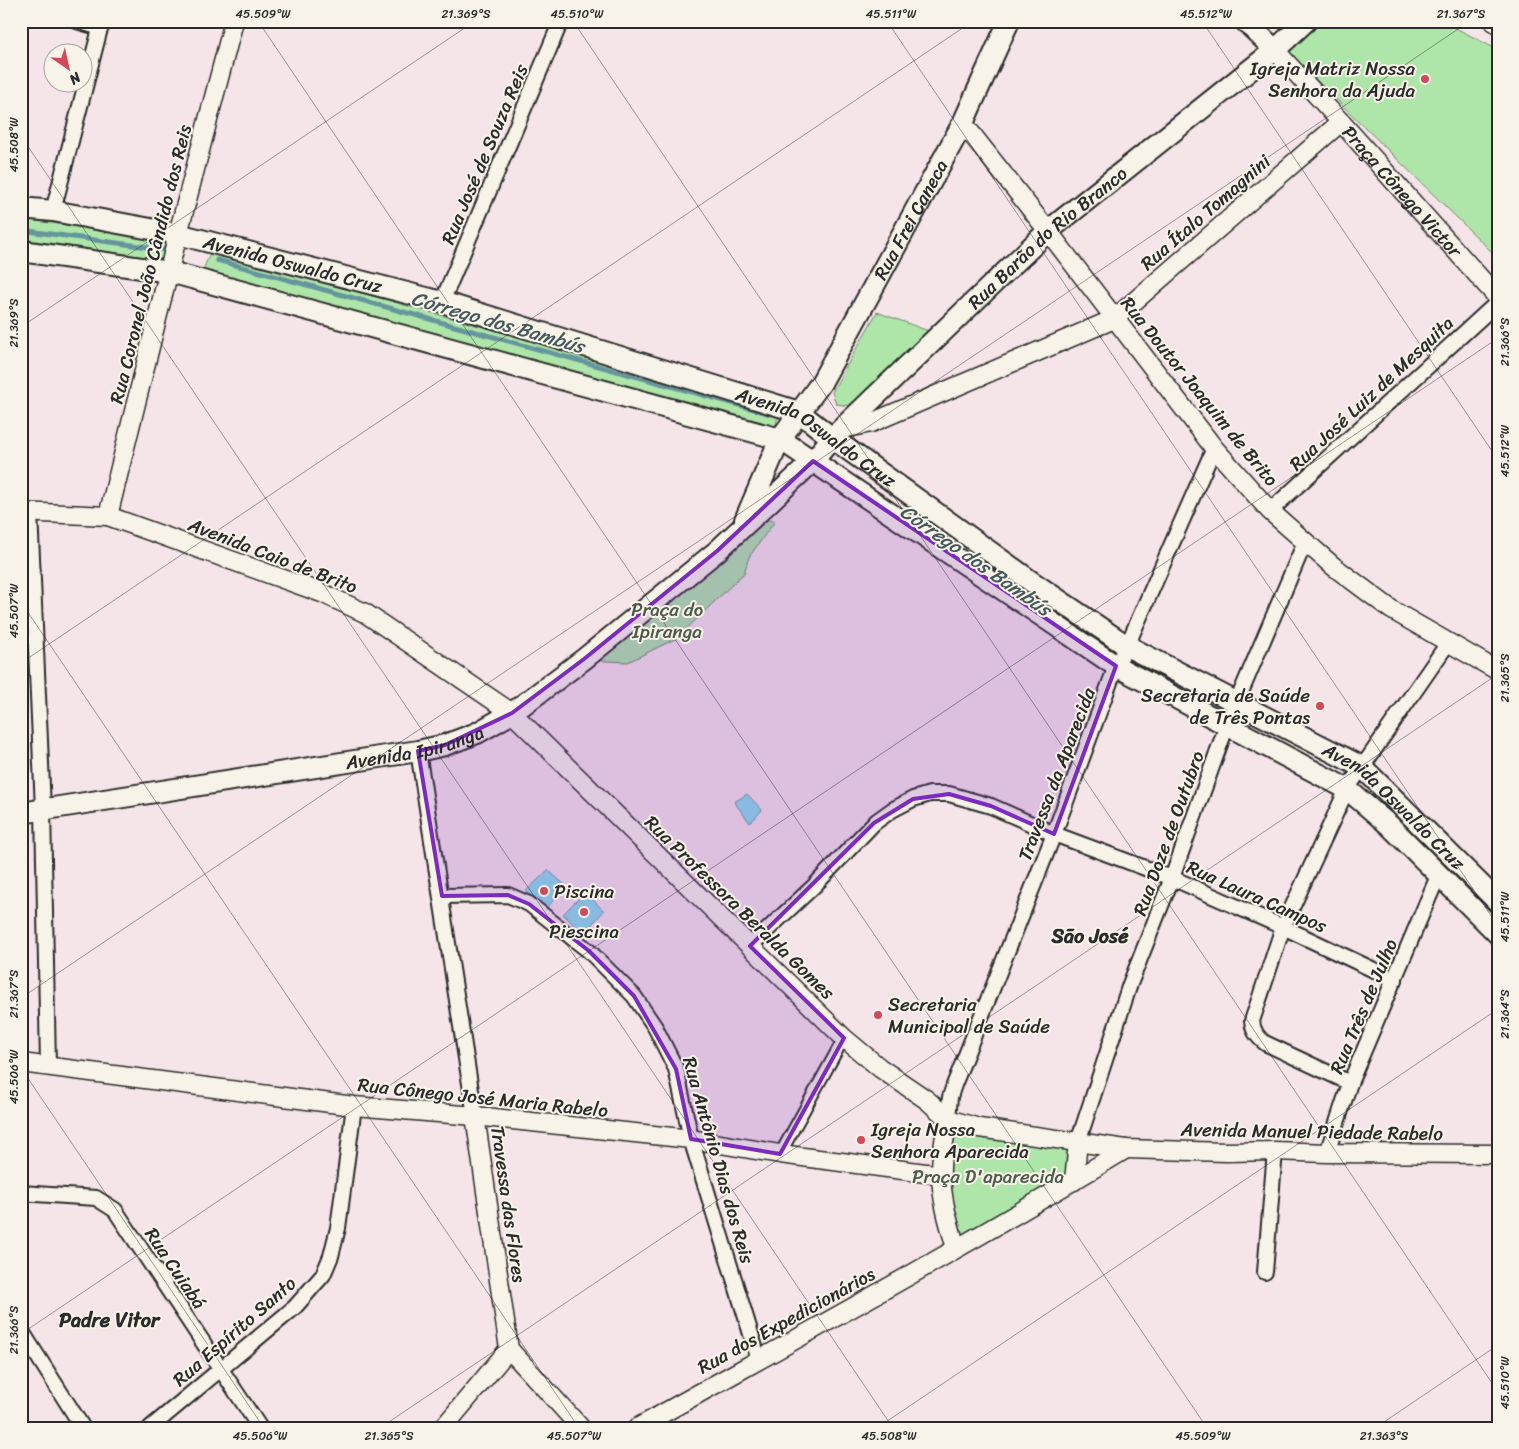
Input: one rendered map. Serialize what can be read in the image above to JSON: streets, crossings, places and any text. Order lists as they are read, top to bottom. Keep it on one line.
{"streets":{"main road":["Rua Frei Caneca","Rua Barão do Rio Branco","Avenida Oswaldo Cruz","Avenida Ipiranga"],"street":["Rua José de Souza Reis","Praça Cônego Victor","Rua Ítalo Tomagnini","Rua Coronel João Cândido dos Reis","Rua Doutor Joaquim de Brito","Rua José Luiz de Mesquita","Avenida Caio de Brito","Travessa da Aparecida","Rua Doze de Outubro","Rua Laura Campos","Rua Professora Beralda Gomes","Rua Três de Julho","Rua Cônego José Maria Rabelo","Avenida Manuel Piedade Rabelo","Rua Antônio Dias dos Reis","Travessa das Flores","Rua Cuiabá","Rua dos Expedicionários","Rua Espírito Santo"]},"crossings":[["Rua José de Souza Reis","Avenida Oswaldo Cruz"],["Praça Cônego Victor","Rua Ítalo Tomagnini"],["Praça Cônego Victor","Rua Barão do Rio Branco"],["Rua Ítalo Tomagnini","Rua Barão do Rio Branco"],["Rua Ítalo Tomagnini","Rua Doutor Joaquim de Brito"],["Rua Frei Caneca","Avenida Oswaldo Cruz"],["Rua Frei Caneca","Rua Doutor Joaquim de Brito"],["Rua Frei Caneca","Avenida Ipiranga"],["Rua Barão do Rio Branco","Avenida Oswaldo Cruz"],["Rua Barão do Rio Branco","Rua Doutor Joaquim de Brito"],["Rua Barão do Rio Branco","Avenida Ipiranga"],["Avenida Oswaldo Cruz","Rua Coronel João Cândido dos Reis"],["Avenida Oswaldo Cruz","Avenida Ipiranga"],["Avenida Oswaldo Cruz","Travessa da Aparecida"],["Avenida Oswaldo Cruz","Rua Doze de Outubro"],["Avenida Oswaldo Cruz","Rua Três de Julho"],["Rua Coronel João Cândido dos Reis","Avenida Caio de Brito"],["Rua Doutor Joaquim de Brito","Rua José Luiz de Mesquita"],["Rua Doutor Joaquim de Brito","Travessa da Aparecida"],["Rua Doutor Joaquim de Brito","Rua Doze de Outubro"],["Avenida Caio de Brito","Avenida Ipiranga"],["Avenida Caio de Brito","Rua Professora Beralda Gomes"],["Avenida Ipiranga","Rua Professora Beralda Gomes"],["Avenida Ipiranga","Travessa das Flores"],["Travessa da Aparecida","Rua Laura Campos"],["Travessa da Aparecida","Rua Professora Beralda Gomes"],["Rua Doze de Outubro","Rua Laura Campos"],["Rua Laura Campos","Rua Professora Beralda Gomes"],["Rua Laura Campos","Rua Três de Julho"],["Rua Três de Julho","Avenida Manuel Piedade Rabelo"],["Rua Cônego José Maria Rabelo","Rua Antônio Dias dos Reis"],["Rua Cônego José Maria Rabelo","Travessa das Flores"],["Rua Cônego José Maria Rabelo","Rua Espírito Santo"],["Rua Antônio Dias dos Reis","Travessa das Flores"],["Rua Antônio Dias dos Reis","Rua dos Expedicionários"],["Rua Cuiabá","Rua Espírito Santo"]],"districts":["São José","Padre Vitor"],"water":["Córrego dos Bambús"],"parks":["Praça do Ipiranga","Praça D'aparecida"],"places":["Igreja Matriz Nossa Senhora da Ajuda","Secretaria de Saúde de Três Pontas","Piscina","Piescina","Secretaria Municipal de Saúde","Igreja Nossa Senhora Aparecida"],"north":"bottom right","coordinates":["45.509°W","21.369°S","45.510°W","45.511°W","45.512°W","21.367°S","45.508°W","21.366°S","45.507°W","21.365°S","21.364°S","45.506°W","21.363°S"]}
